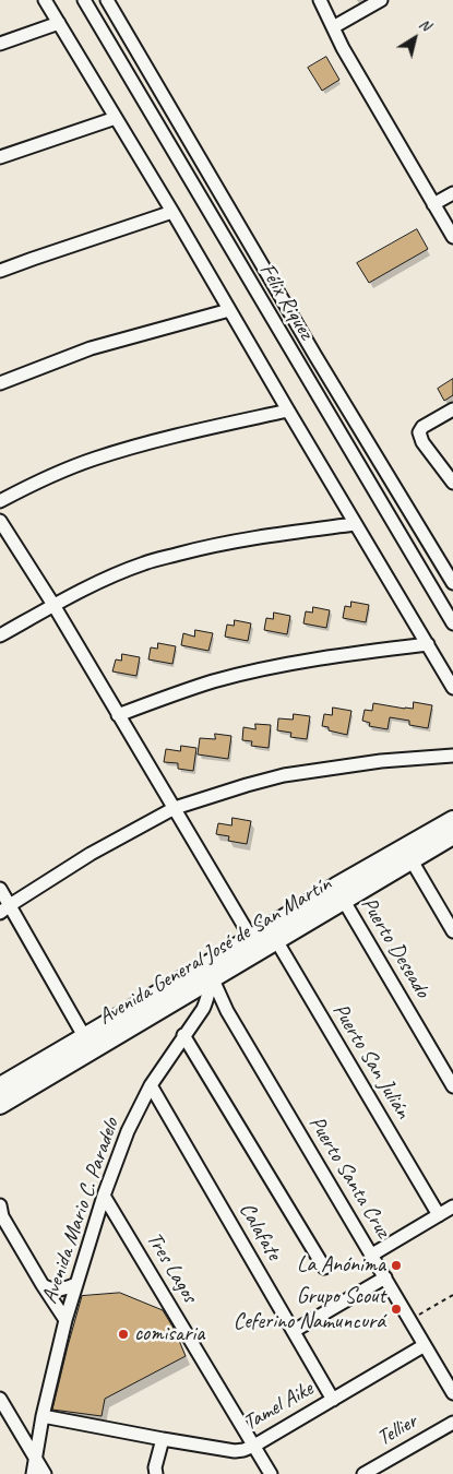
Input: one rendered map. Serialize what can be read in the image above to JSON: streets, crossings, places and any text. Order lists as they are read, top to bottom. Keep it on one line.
{"streets":{"highway":["Avenida General José de San Martín"],"street":["Félix Riquez","Puerto Deseado","Puerto San Julián","Puerto Santa Cruz","Avenida Mario C. Paradelo","Calafate","Tres Lagos","Tamel Aike","Tellier"]},"crossings":[["Puerto Deseado","Avenida General José de San Martín"],["Avenida General José de San Martín","Puerto San Julián"],["Avenida General José de San Martín","Puerto Santa Cruz"],["Avenida General José de San Martín","Avenida Mario C. Paradelo"],["Puerto Santa Cruz","Avenida Mario C. Paradelo"],["Puerto Santa Cruz","Tamel Aike"],["Avenida Mario C. Paradelo","Calafate"],["Avenida Mario C. Paradelo","Tres Lagos"],["Avenida Mario C. Paradelo","Tamel Aike"],["Calafate","Tamel Aike"],["Tres Lagos","Tamel Aike"]],"places":["La Anónima","Grupo Scout Ceferino Namuncurá","comisaria"],"north":"top right"}
